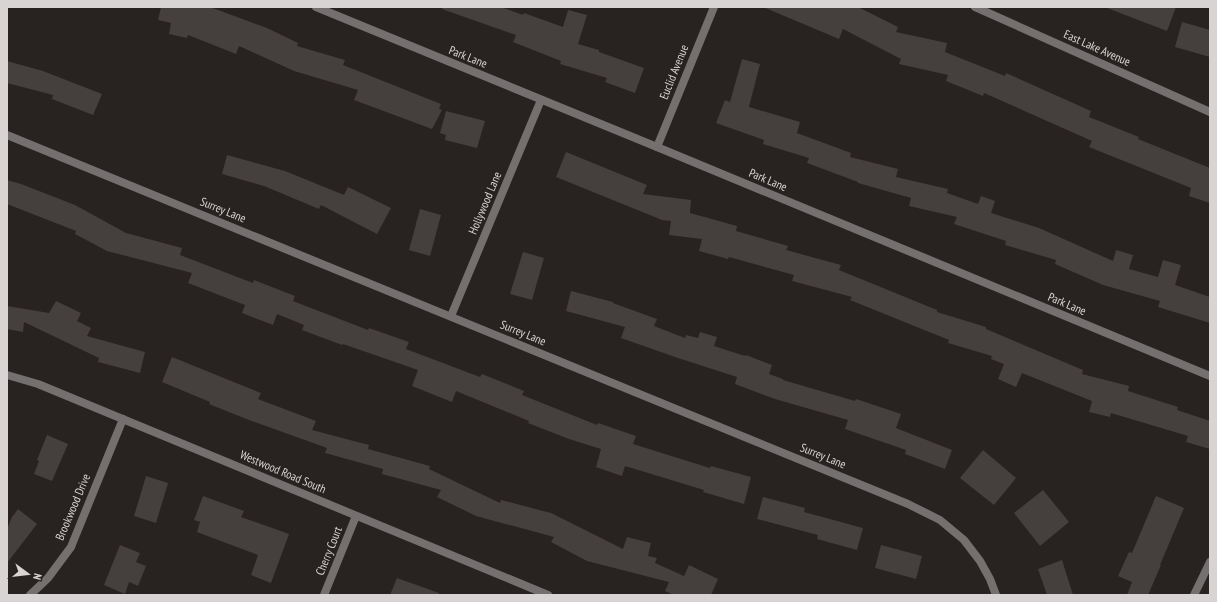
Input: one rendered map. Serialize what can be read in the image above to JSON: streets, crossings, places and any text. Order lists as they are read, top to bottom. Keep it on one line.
{"streets":{"street":["East Lake Avenue","Park Lane","Euclid Avenue","Hollywood Lane","Surrey Lane","Westwood Road South","Brookwood Drive","Cherry Court"]},"crossings":[["Park Lane","Euclid Avenue"],["Park Lane","Hollywood Lane"],["Hollywood Lane","Surrey Lane"],["Westwood Road South","Brookwood Drive"],["Westwood Road South","Cherry Court"]],"north":"right"}
